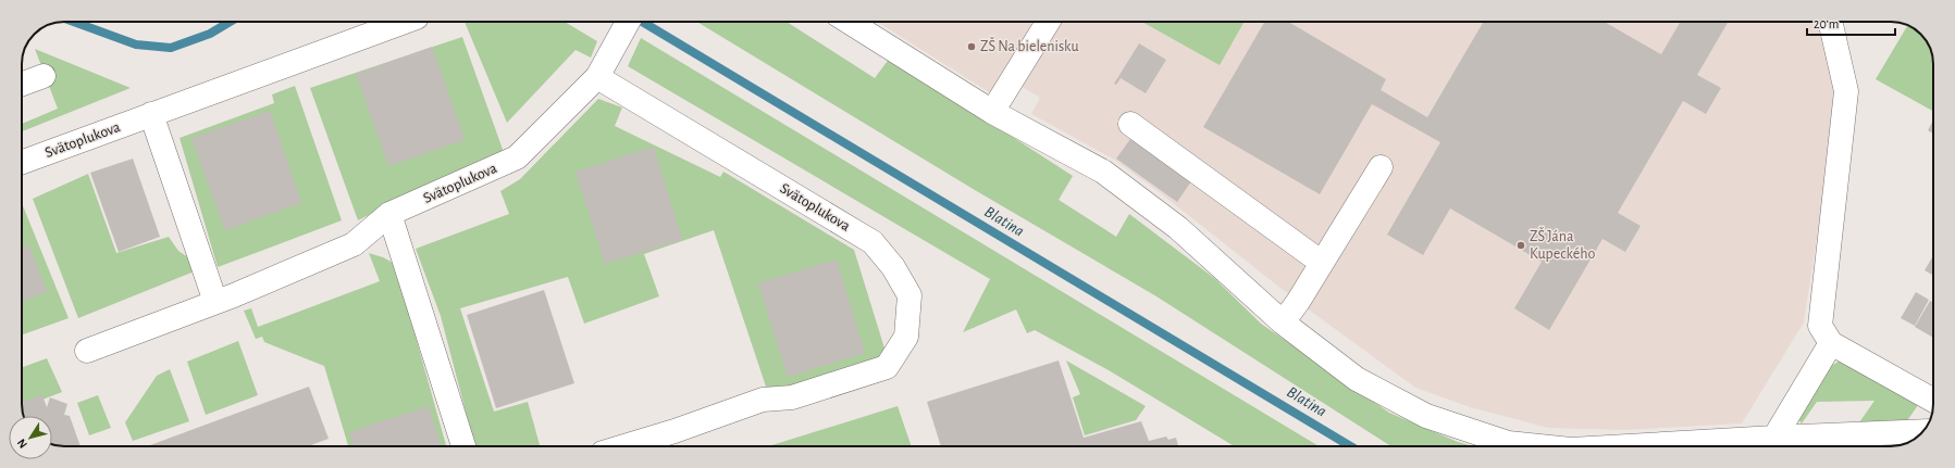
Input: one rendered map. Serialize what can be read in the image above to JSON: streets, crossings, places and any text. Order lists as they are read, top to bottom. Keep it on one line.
{"streets":{"street":["Svätoplukova"]},"water":["Blatina"],"places":["ZŠ Na bielenisku","ZŠ Jána Kupeckého"],"scale_bar":"20 m","north":"bottom left"}
